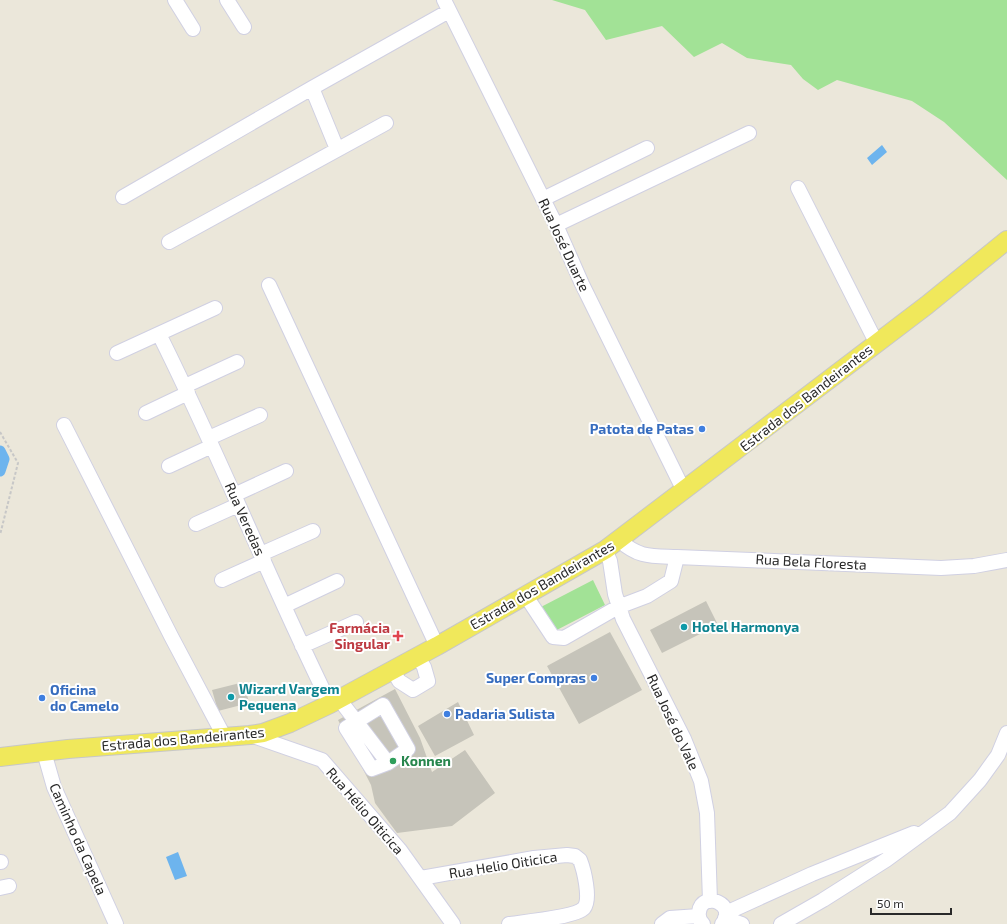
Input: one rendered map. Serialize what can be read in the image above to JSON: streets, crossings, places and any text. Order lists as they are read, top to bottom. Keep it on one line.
{"streets":{"main road":["Estrada dos Bandeirantes"],"street":["Rua José Duarte","Rua Veredas","Rua Bela Floresta","Rua José do Vale","Rua Hélio Oiticica","Caminho da Capela","Rua Helio Oiticica"]},"crossings":[["Rua José Duarte","Estrada dos Bandeirantes"],["Estrada dos Bandeirantes","Rua Veredas"],["Estrada dos Bandeirantes","Rua Bela Floresta"],["Estrada dos Bandeirantes","Rua José do Vale"],["Estrada dos Bandeirantes","Rua Hélio Oiticica"],["Estrada dos Bandeirantes","Caminho da Capela"],["Rua Bela Floresta","Rua José do Vale"],["Rua Hélio Oiticica","Rua Helio Oiticica"]],"places":{"other":["Patota de Patas","Hotel Harmonya","Super Compras","Wizard Vargem Pequena","Oficina do Camelo","Padaria Sulista","Konnen"],"health":["Farmácia Singular"]},"scale_bar":"50 m"}
